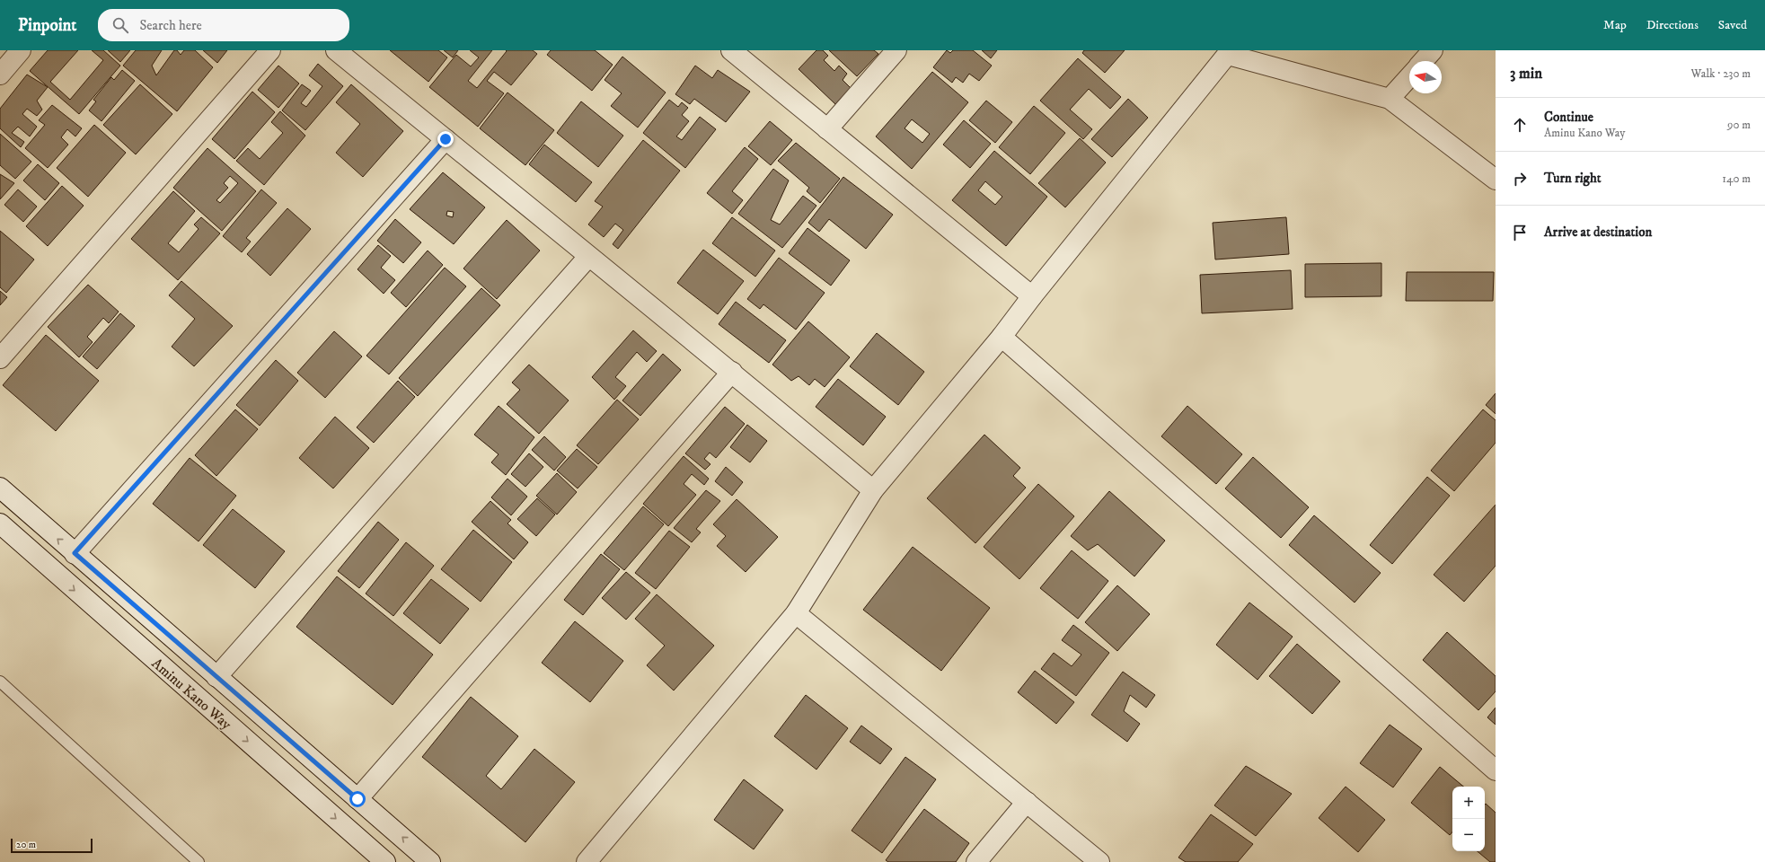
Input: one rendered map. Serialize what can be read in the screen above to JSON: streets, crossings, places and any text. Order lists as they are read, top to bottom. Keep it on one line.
{"streets":{"street":["Aminu Kano Way"]},"scale_bar":"20 m","north":"left","page":{"header":"Pinpoint","search":"Search here","nav":["Map","Directions","Saved"],"heading":["3 min","Walk · 230 m"],"list":[["Continue","Aminu Kano Way","90 m"],["Turn right","140 m"],"Arrive at destination"],"map_buttons":["+","−"],"scale":"20 m"}}
